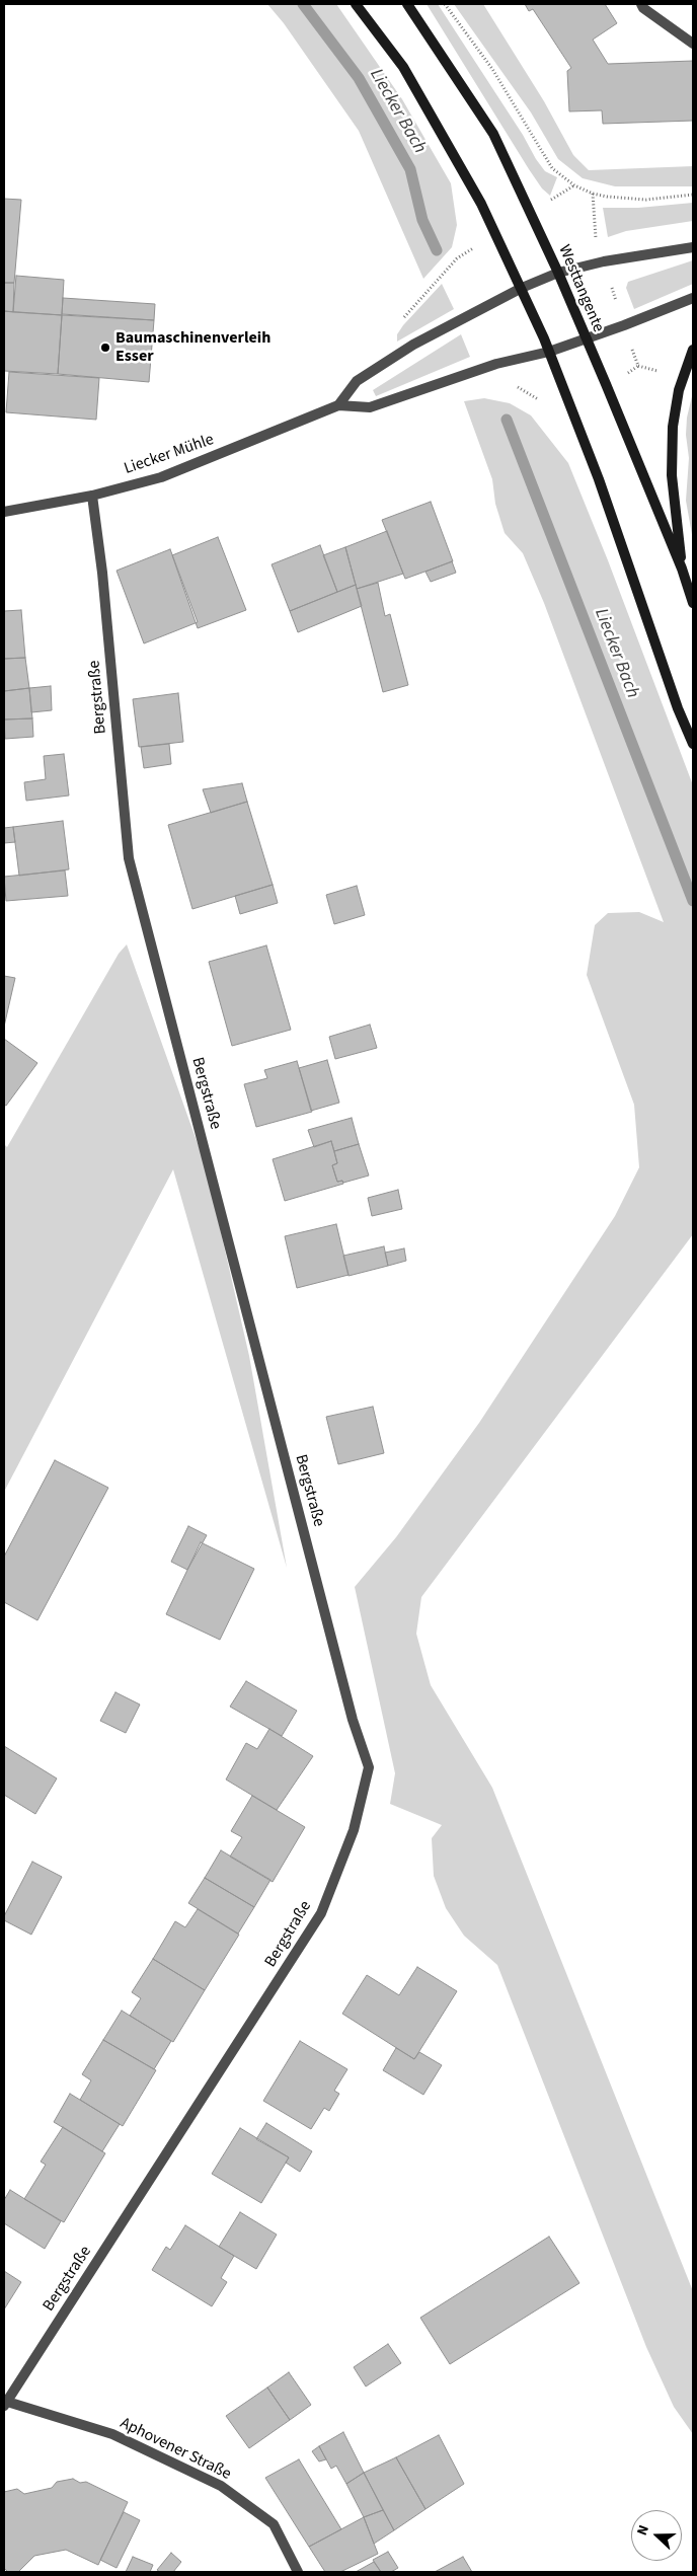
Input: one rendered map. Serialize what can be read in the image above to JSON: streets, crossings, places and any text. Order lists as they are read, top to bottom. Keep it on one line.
{"streets":{"main road":["Westtangente"],"street":["Liecker Mühle","Bergstraße","Aphovener Straße"]},"crossings":[["Westtangente","Liecker Mühle"],["Liecker Mühle","Bergstraße"],["Bergstraße","Aphovener Straße"]],"water":["Liecker Bach"],"places":["Baumaschinenverleih Esser"],"north":"left"}
